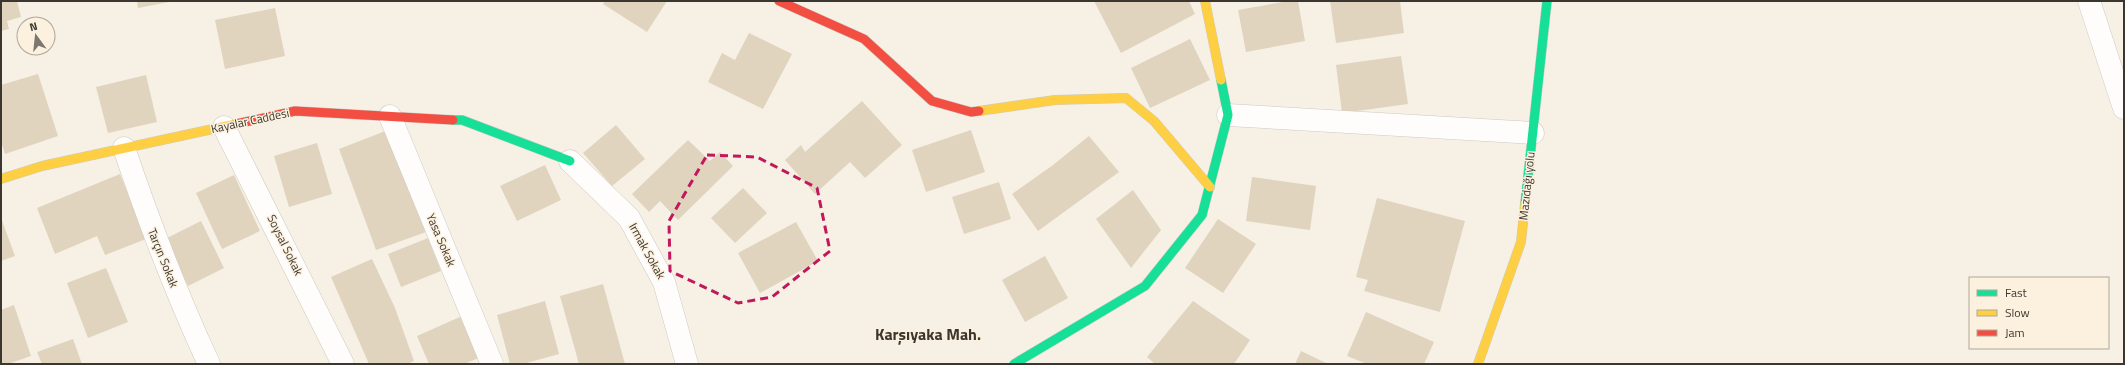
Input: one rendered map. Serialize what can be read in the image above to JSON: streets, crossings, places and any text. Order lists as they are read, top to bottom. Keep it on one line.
{"streets":{"street":["Kayalar Caddesi","Mazıdağı yolu","Yasa Sokak","Soysal Sokak","Irmak Sokak","Tarçın Sokak"]},"crossings":[["Kayalar Caddesi","Yasa Sokak"],["Kayalar Caddesi","Soysal Sokak"],["Kayalar Caddesi","Irmak Sokak"],["Kayalar Caddesi","Tarçın Sokak"]],"districts":["Karşıyaka Mah."],"legend":["Fast","Slow","Jam"],"north":"top"}
